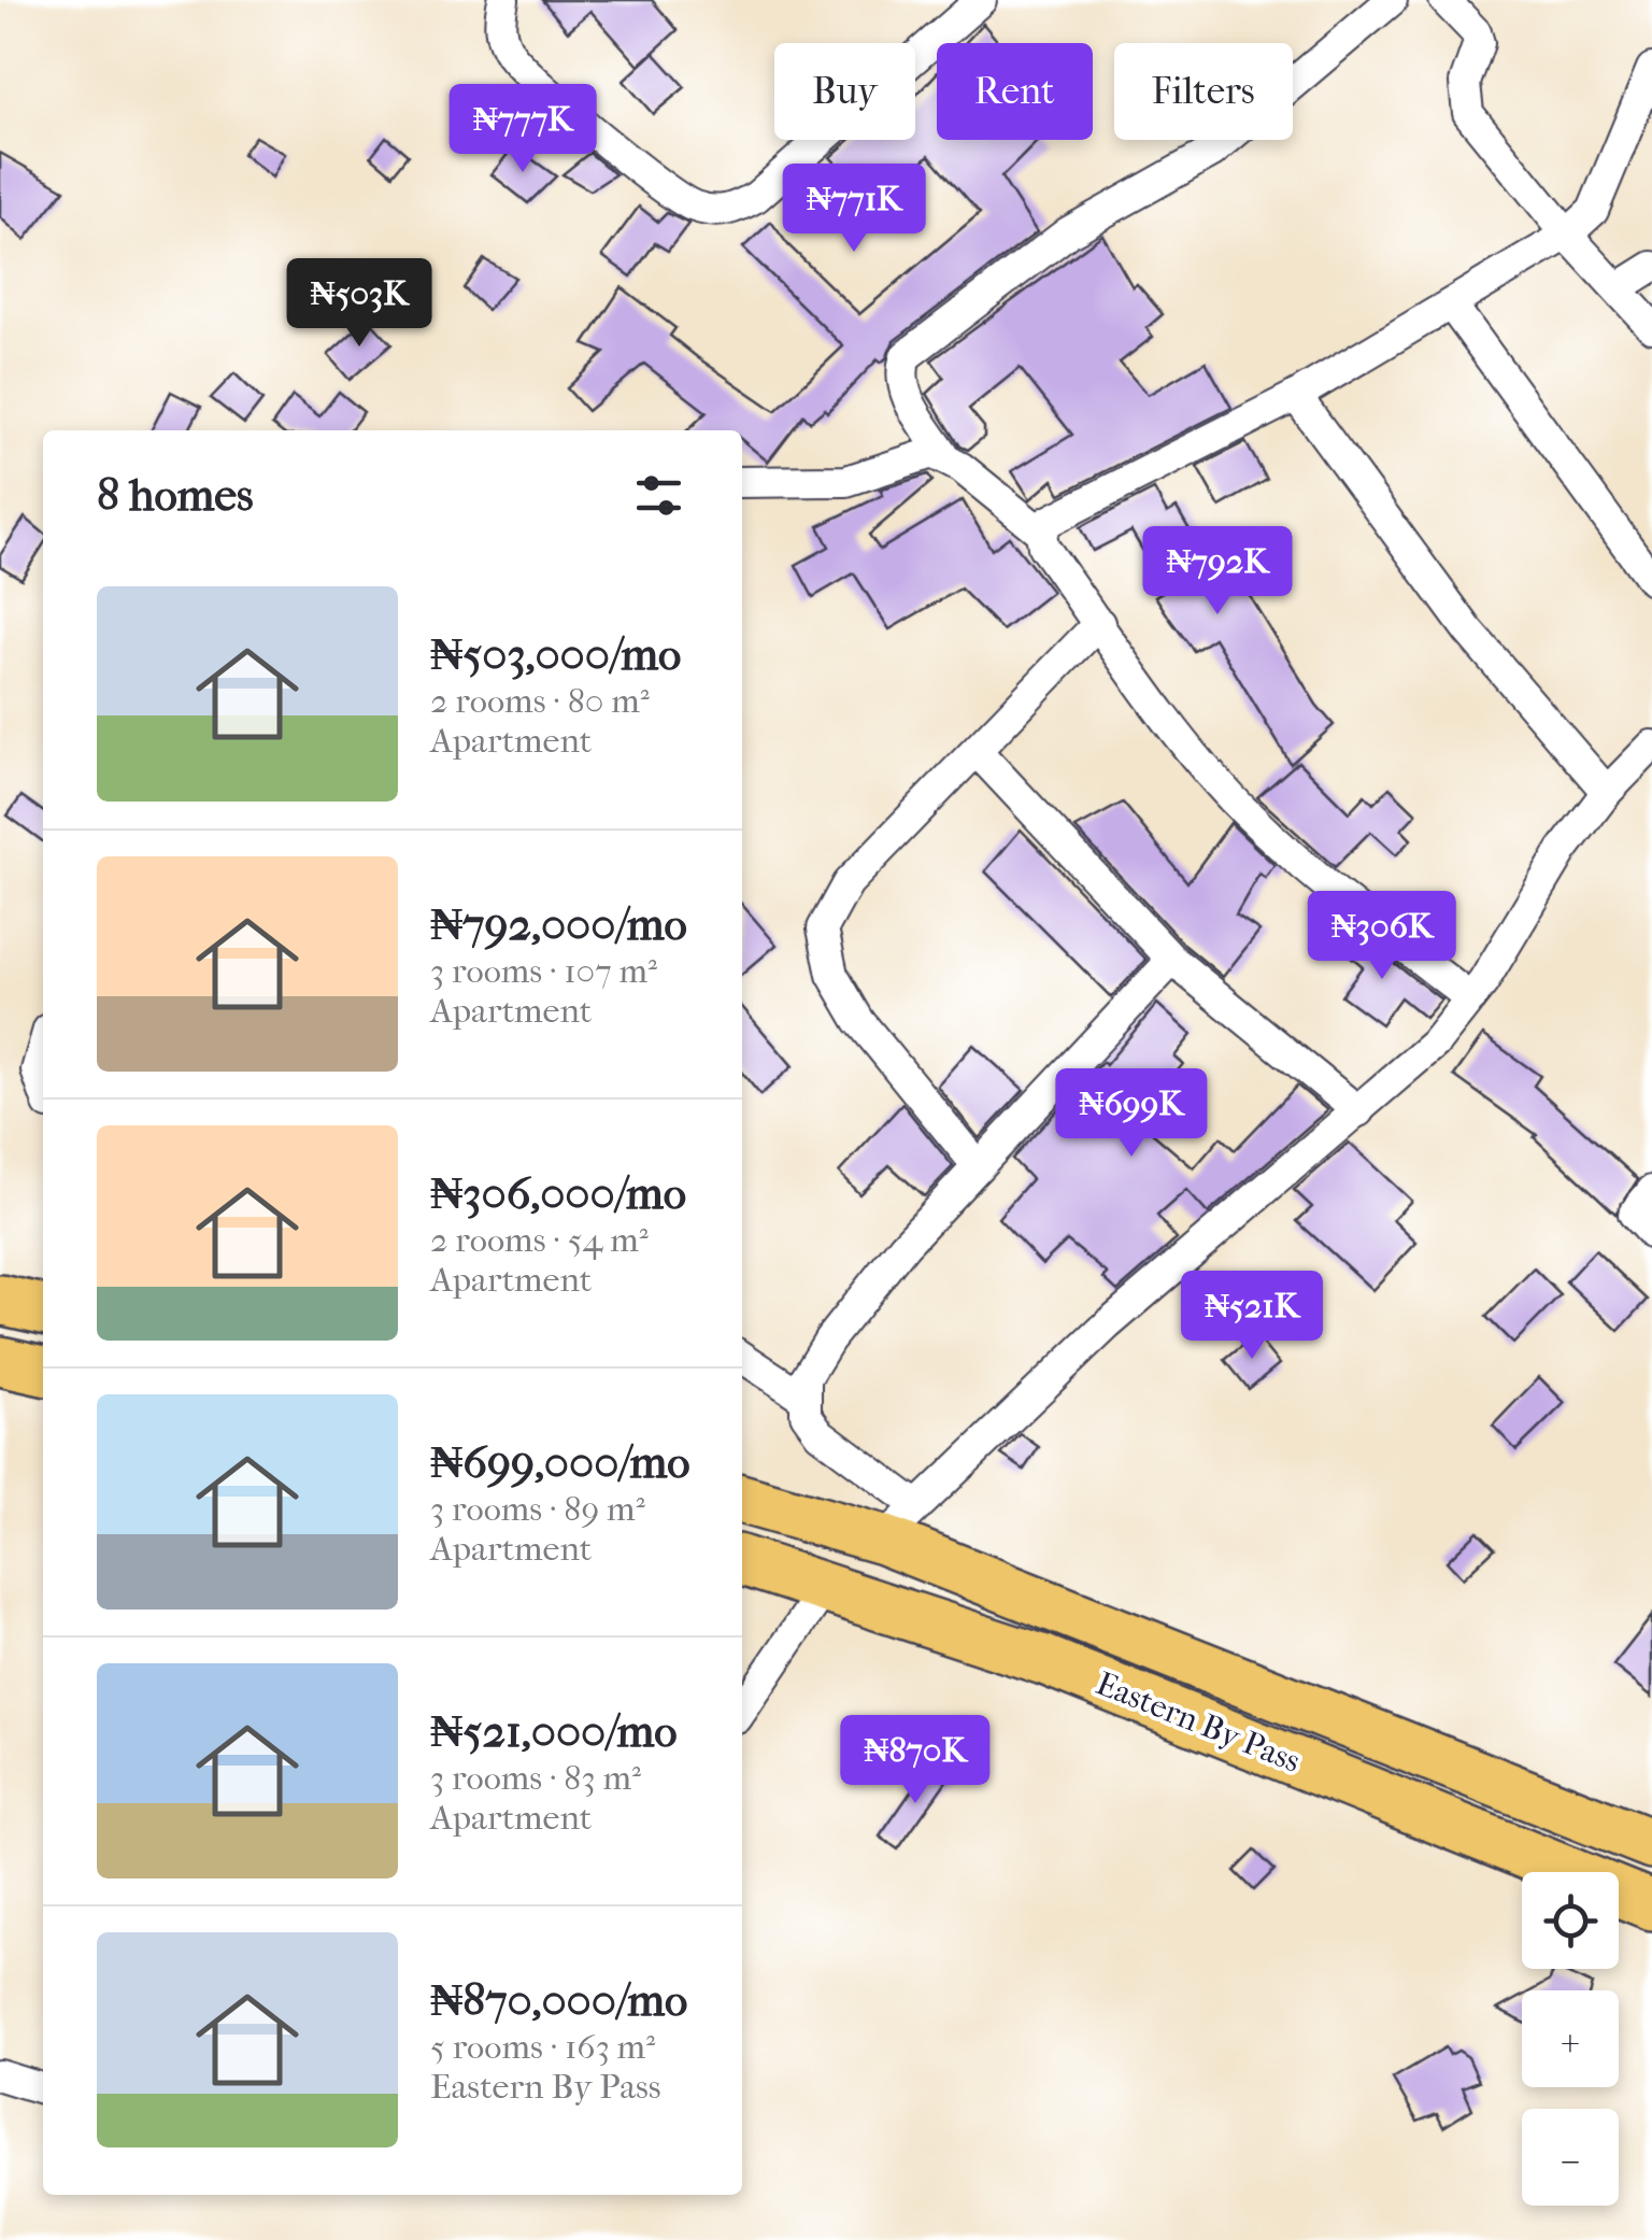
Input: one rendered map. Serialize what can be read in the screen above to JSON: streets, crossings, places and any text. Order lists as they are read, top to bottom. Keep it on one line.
{"streets":{"main road":["Eastern By Pass"]},"page":{"chip":["Buy","Rent","Filters"],"price":["₦777K","₦771K","₦503K","₦792K","₦306K","₦699K","₦521K","₦870K"],"heading":"8 homes","list":[{"name":"₦503,000/mo","note":"2 rooms · 80 m² · Apartment"},{"name":"₦792,000/mo","note":"3 rooms · 107 m² · Apartment"},{"name":"₦306,000/mo","note":"2 rooms · 54 m² · Apartment"},{"name":"₦699,000/mo","note":"3 rooms · 89 m² · Apartment"},{"name":"₦521,000/mo","note":"3 rooms · 83 m² · Apartment"},{"name":"₦870,000/mo","note":"5 rooms · 163 m² · Eastern By Pass"}],"map_buttons":["+","−"]}}
